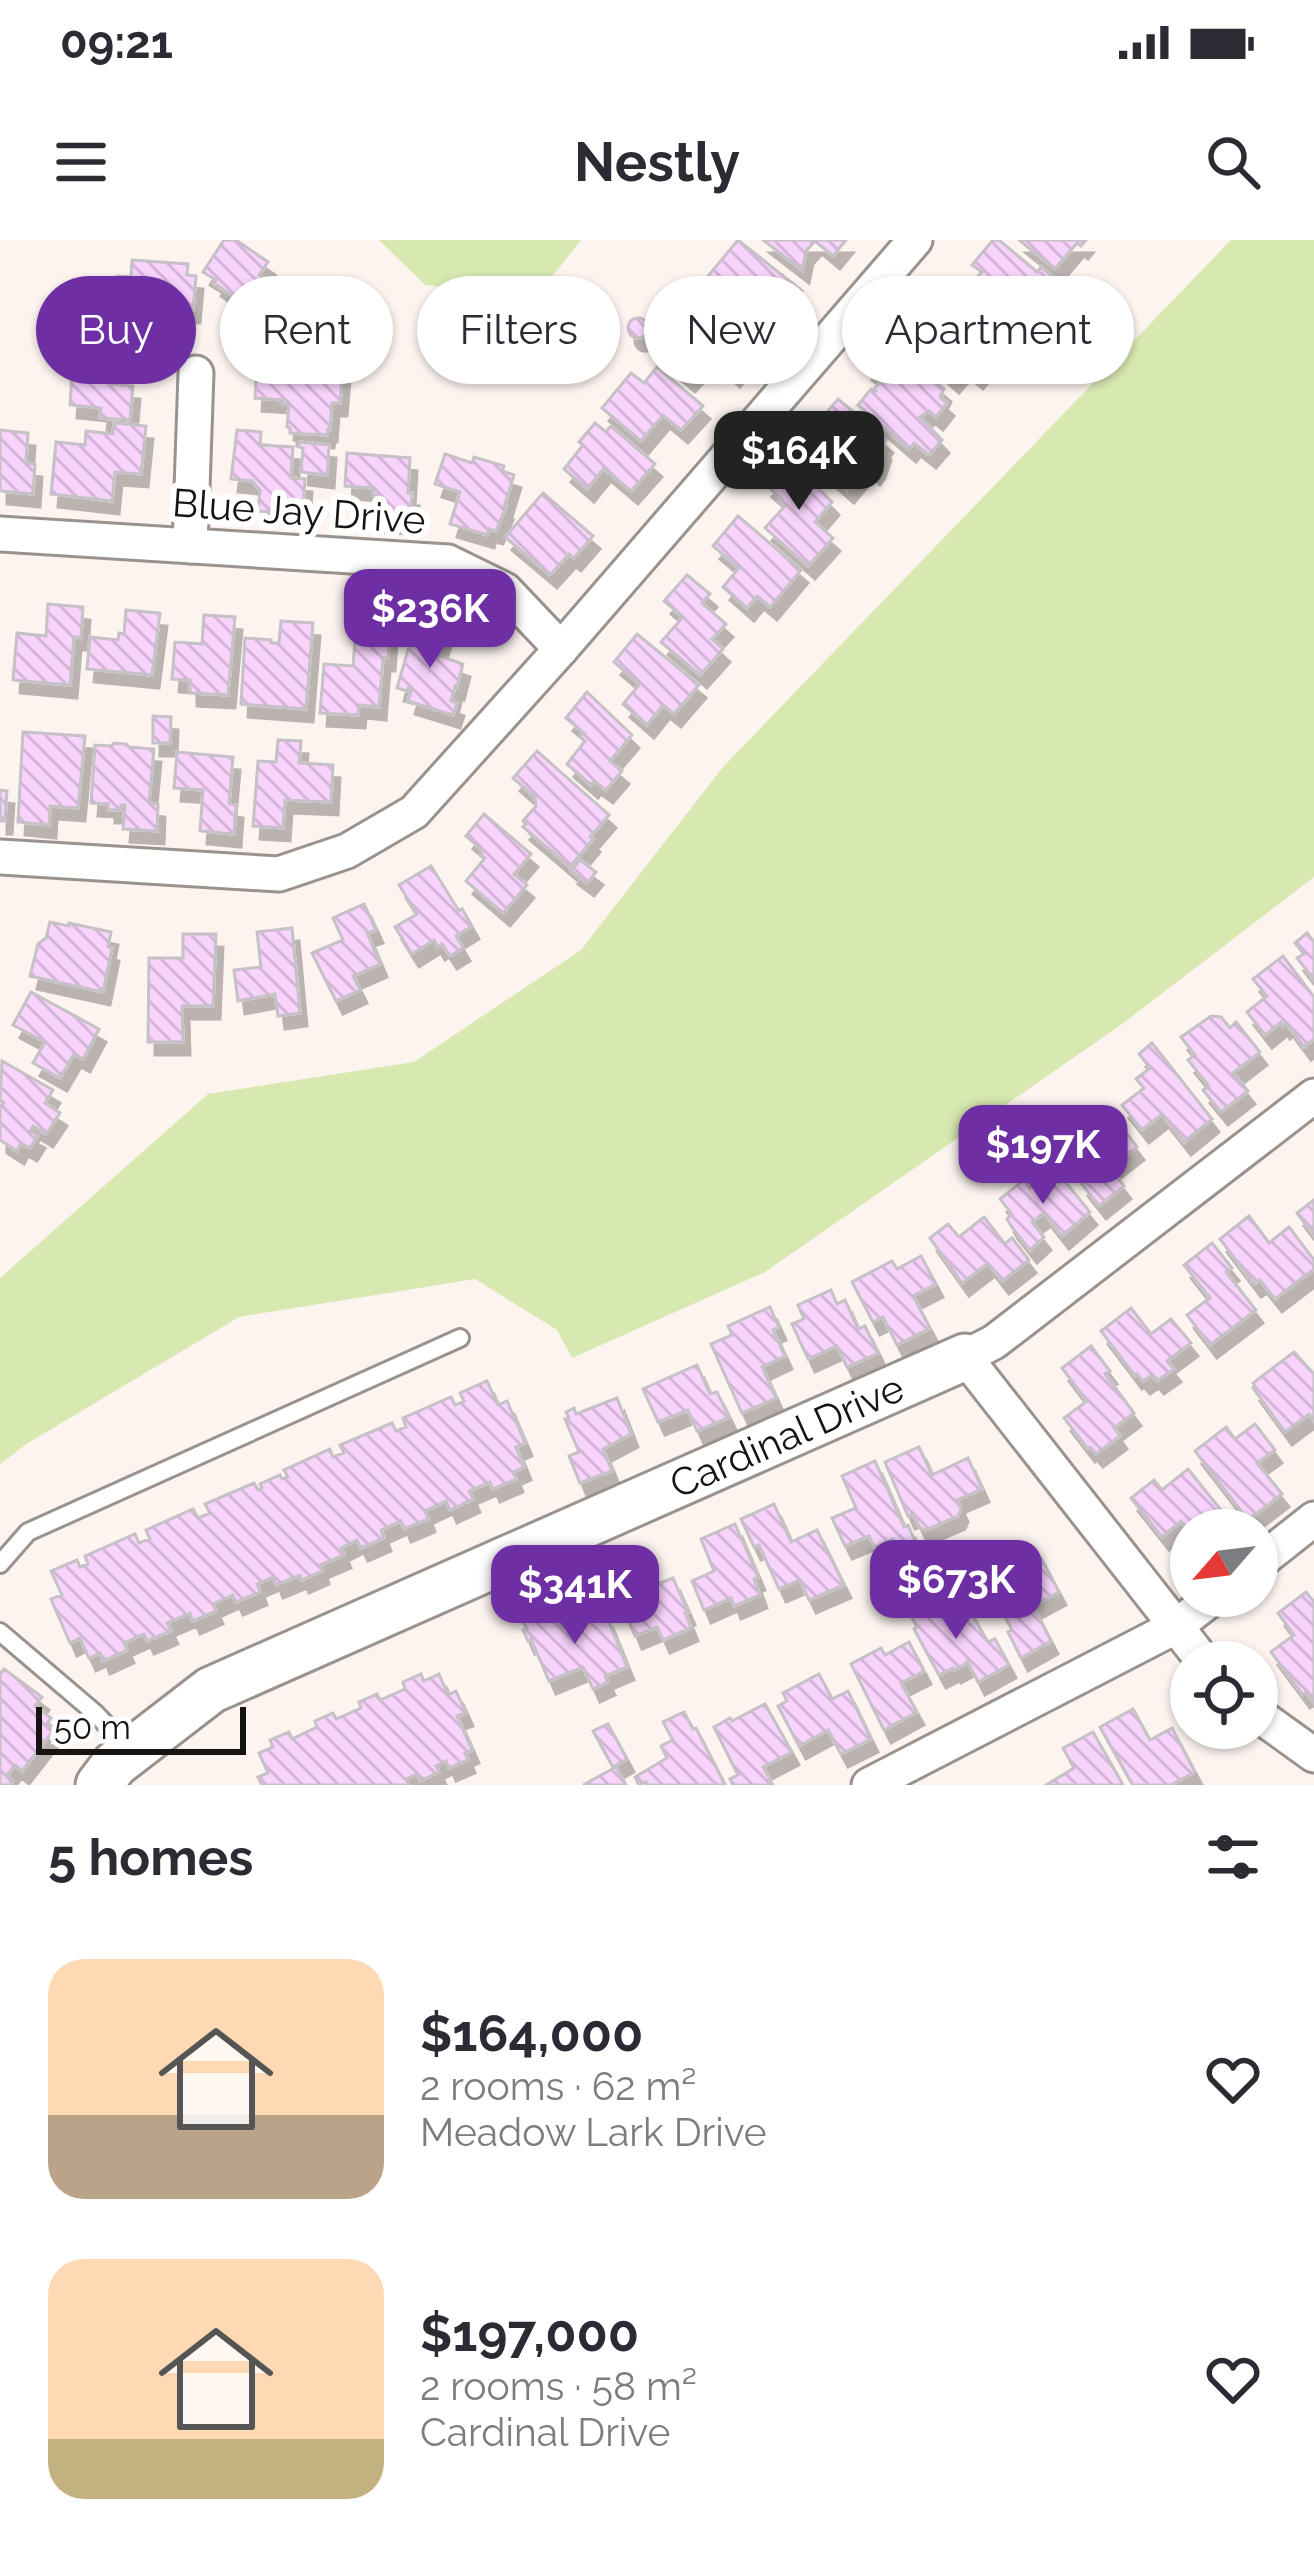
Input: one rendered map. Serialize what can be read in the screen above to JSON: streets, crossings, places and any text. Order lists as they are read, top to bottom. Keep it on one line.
{"streets":{"street":["Blue Jay Drive","Cardinal Drive"]},"scale_bar":"50 m","north":"bottom left","page":{"status":"09:21","header":"Nestly","chip":["Buy","Rent","Filters","New","Apartment"],"price":["$164K","$236K","$197K","$673K","$341K"],"scale":"50 m","heading":"5 homes","list":[{"name":"$164,000","note":"2 rooms · 62 m² · Meadow Lark Drive"},{"name":"$197,000","note":"2 rooms · 58 m² · Cardinal Drive"}]}}
